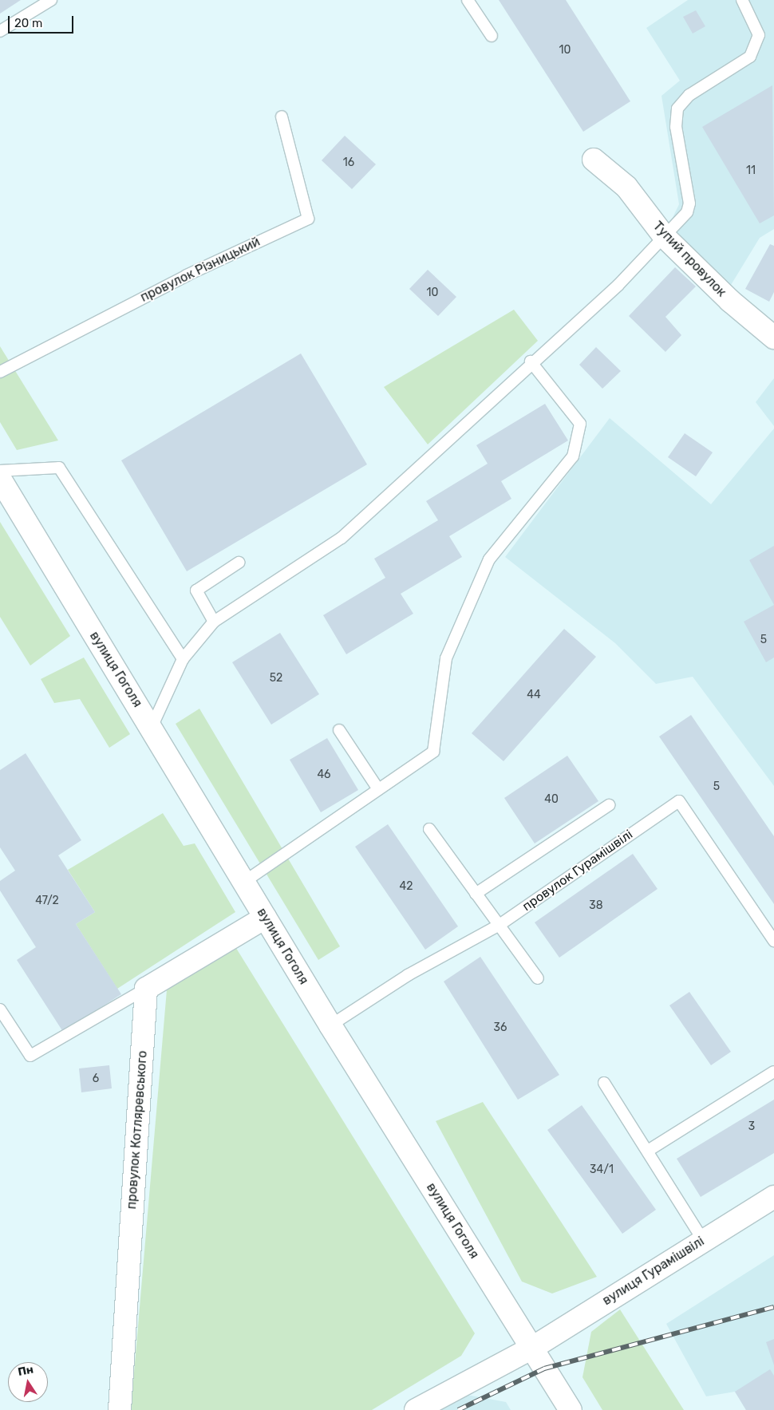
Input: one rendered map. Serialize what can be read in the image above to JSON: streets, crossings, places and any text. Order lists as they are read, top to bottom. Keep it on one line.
{"streets":{"street":["Тупий провулок","вулиця Гоголя","провулок Котляревського","вулиця Гурамішвілі"],"lane":["провулок Різницький","провулок Гурамішвілі"]},"crossings":[["вулиця Гоголя","провулок Гурамішвілі"],["вулиця Гоголя","вулиця Гурамішвілі"]],"house_numbers":["10","16","11","10","5","52","44","46","5","40","42","47/2","38","36","6","3","34/1"],"scale_bar":"20 m","north":"top"}
